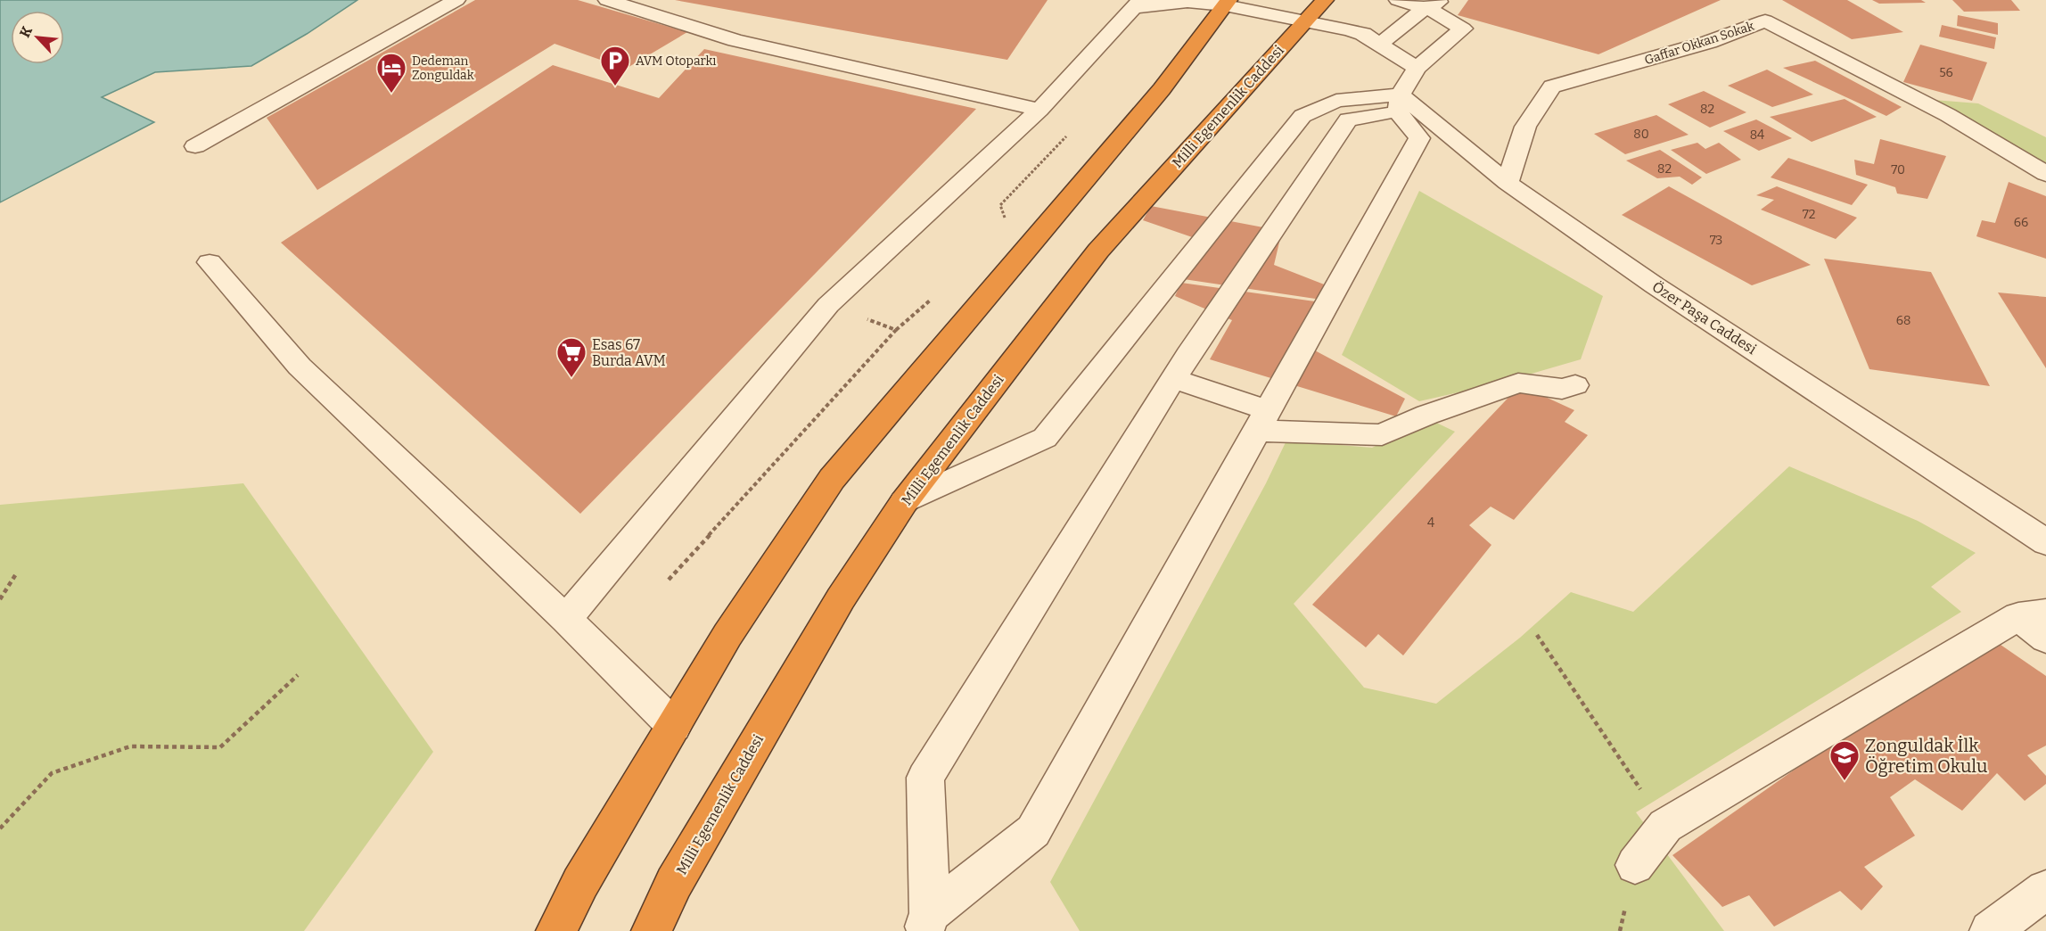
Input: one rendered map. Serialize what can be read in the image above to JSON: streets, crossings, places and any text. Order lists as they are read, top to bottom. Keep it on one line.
{"streets":{"highway":["Milli Egemenlik Caddesi"],"street":["Gaffar Okkan Sokak","Özer Paşa Caddesi"]},"crossings":[["Gaffar Okkan Sokak","Özer Paşa Caddesi"]],"places":{"parking":["AVM Otoparkı"],"hotel":["Dedeman Zonguldak"],"supermarket":["Esas 67 Burda AVM"],"school or university":["Zonguldak İlk Öğretim Okulu"]},"house_numbers":["56","82","80","84","82","70","72","66","73","68","4"],"north":"top left"}
